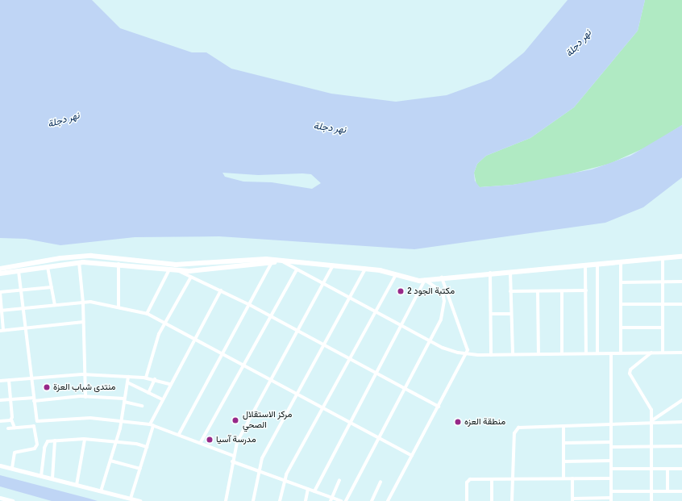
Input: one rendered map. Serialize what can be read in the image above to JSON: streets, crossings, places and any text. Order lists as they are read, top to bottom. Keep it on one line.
{"water":["نهر دجلة"],"places":["مكتبة الجود 2","منتدى شباب العزة","مركز الاستقلال الصحي","منطقة العزه","مدرسة آسيا"]}
